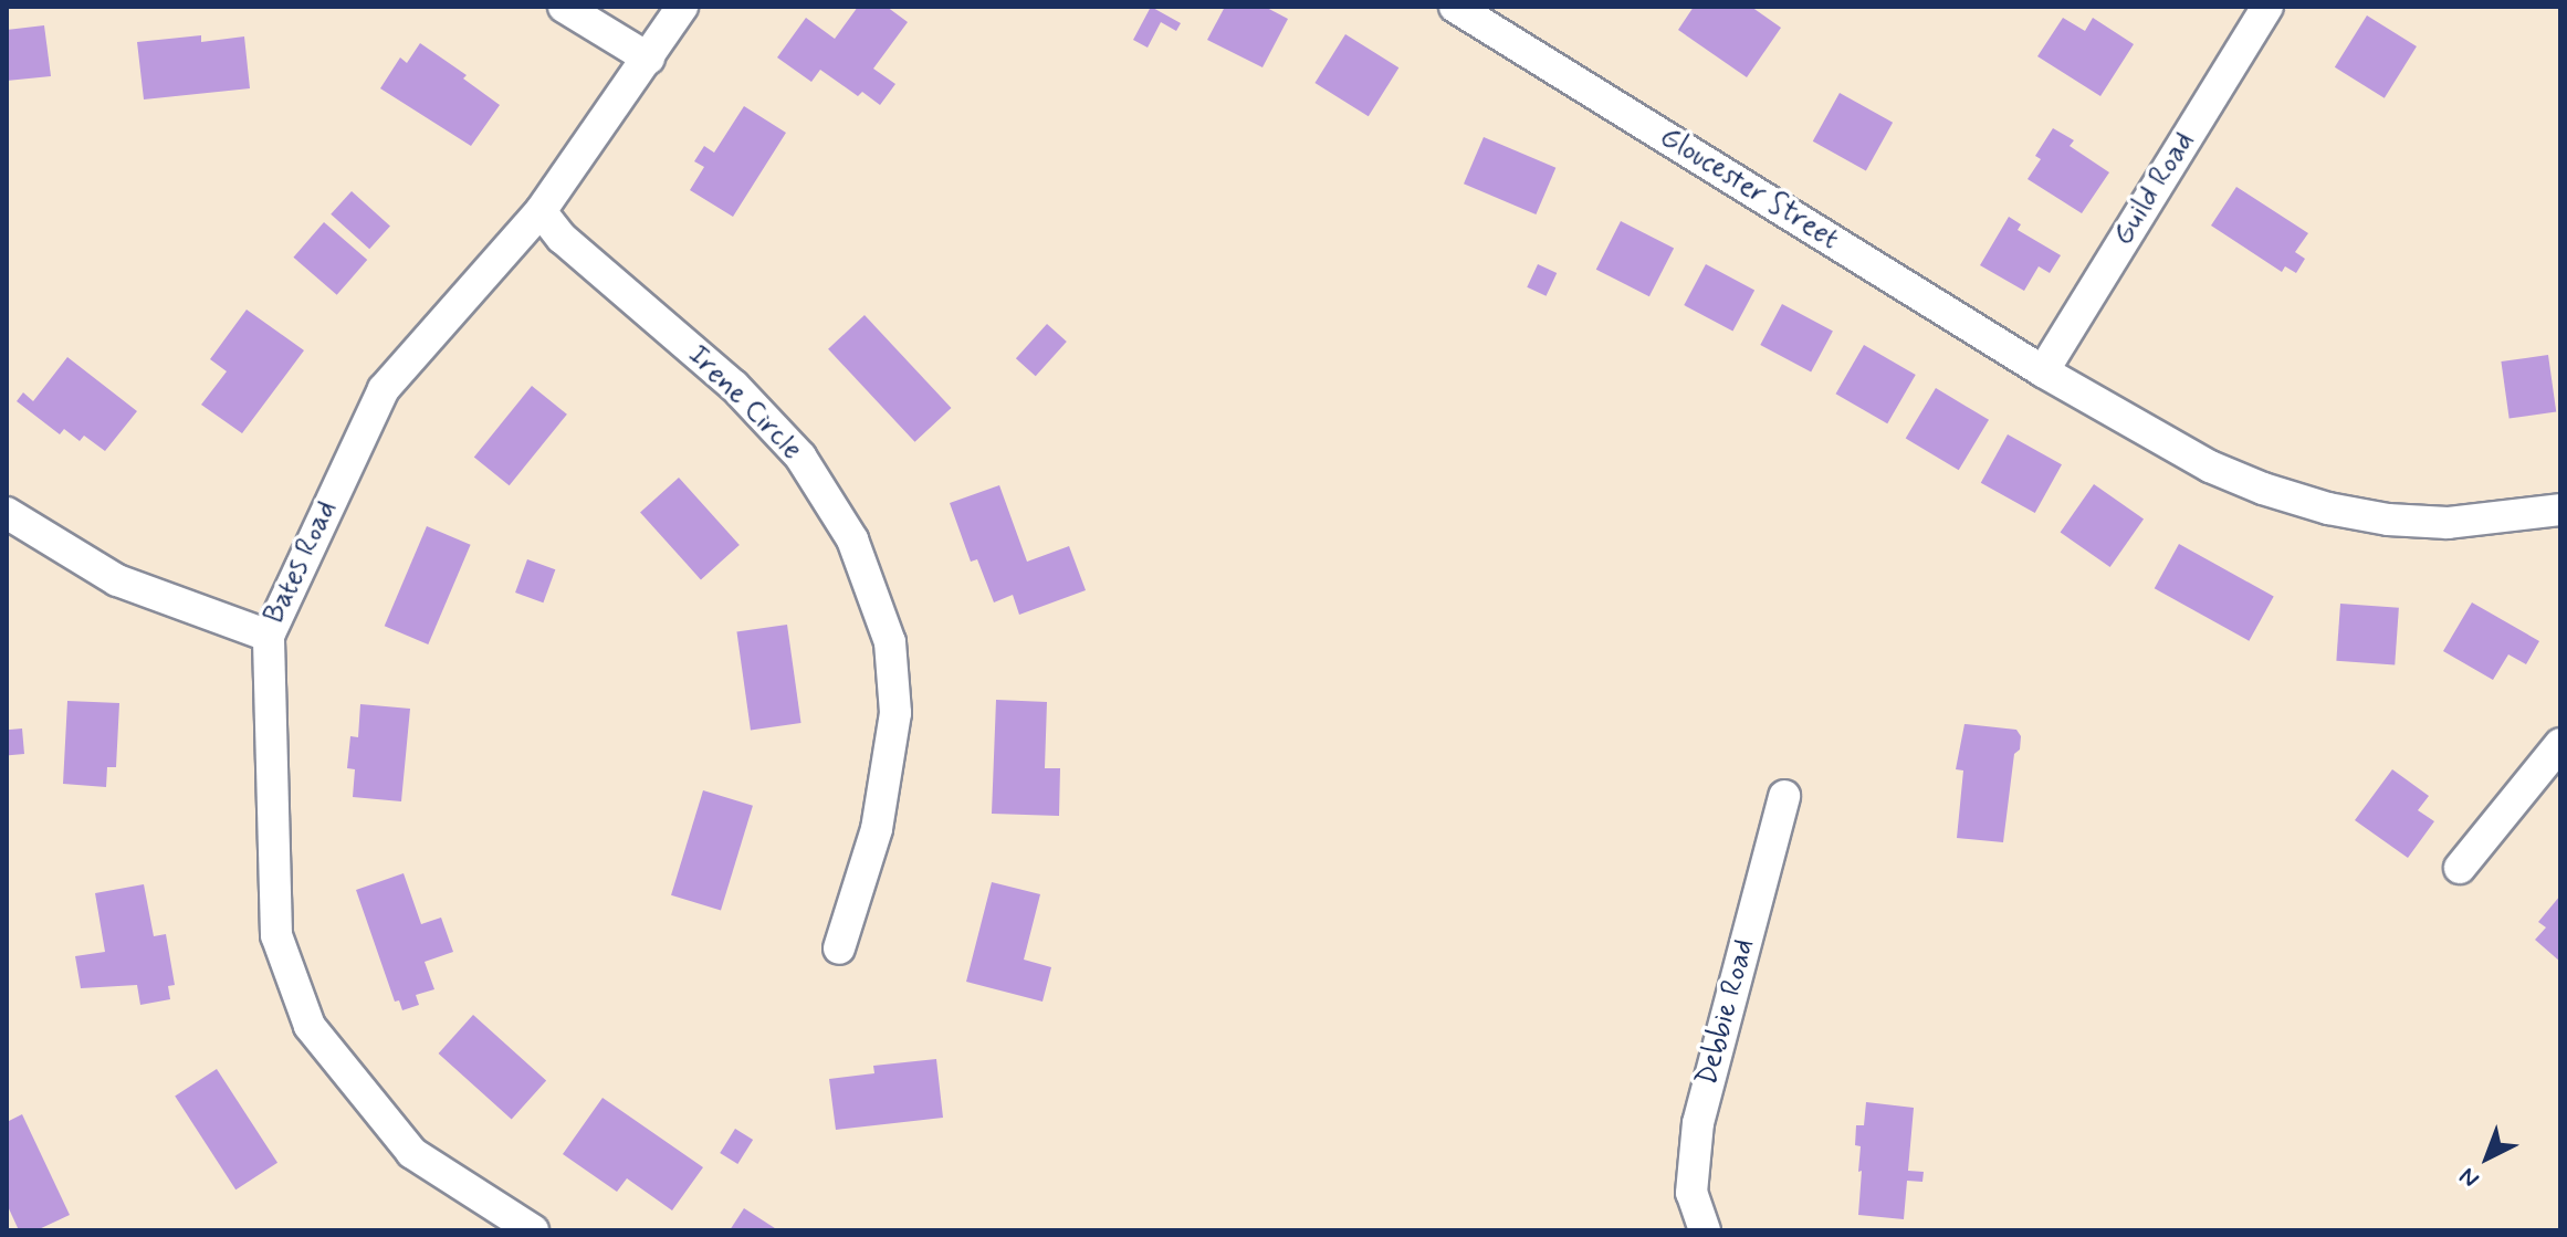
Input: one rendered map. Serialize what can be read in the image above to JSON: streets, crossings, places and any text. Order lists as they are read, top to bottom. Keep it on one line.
{"streets":{"street":["Gloucester Street","Guild Road","Irene Circle","Bates Road","Debbie Road"]},"crossings":[["Gloucester Street","Guild Road"],["Irene Circle","Bates Road"]],"north":"bottom left"}
